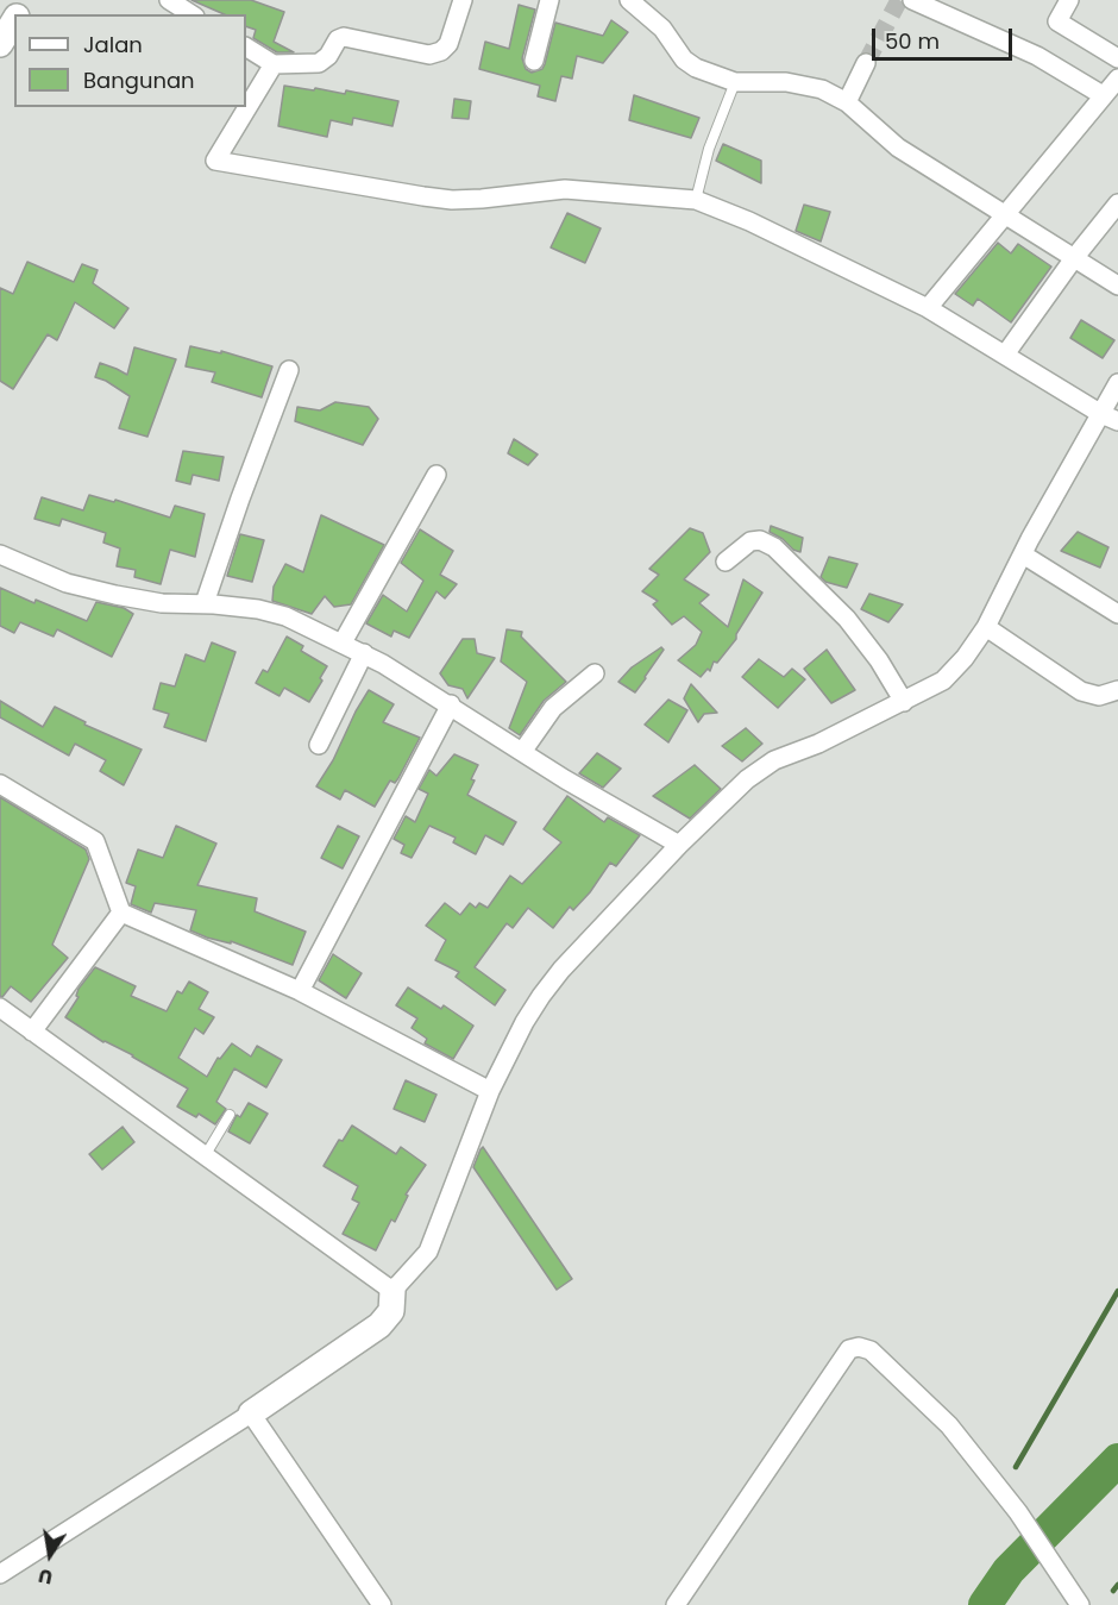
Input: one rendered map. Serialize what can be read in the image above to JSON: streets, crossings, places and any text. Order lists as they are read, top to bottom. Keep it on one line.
{"legend":["Jalan","Bangunan"],"scale_bar":"50 m","north":"bottom"}
